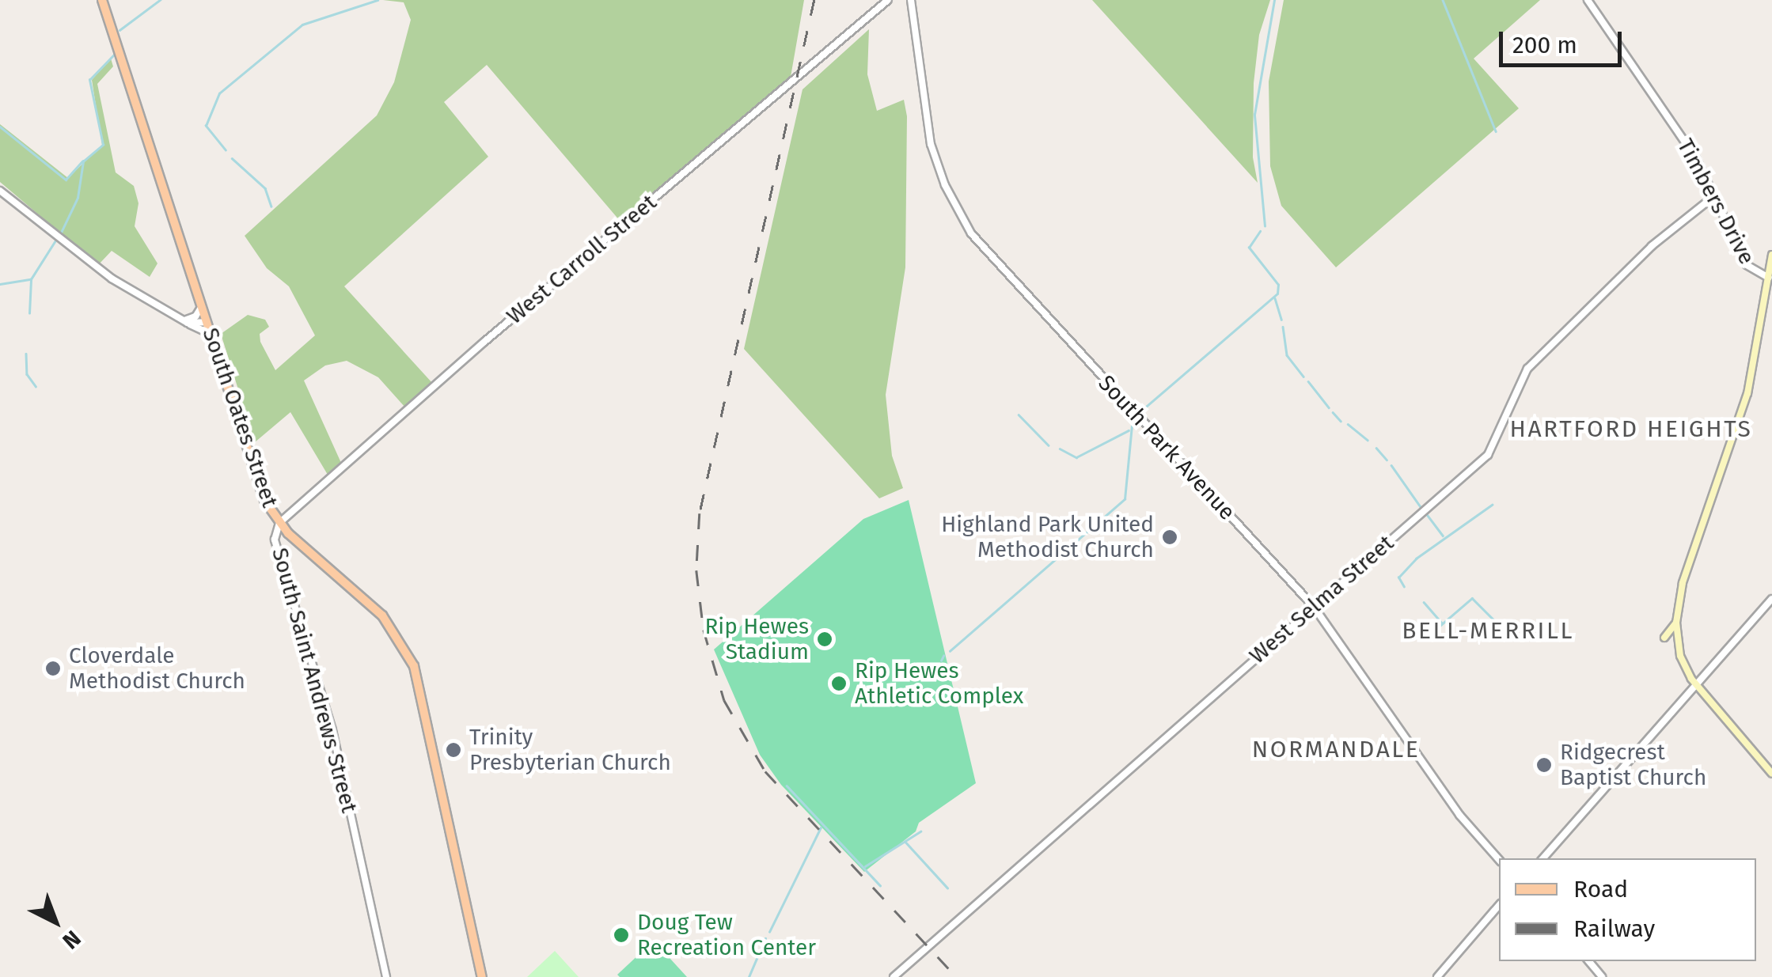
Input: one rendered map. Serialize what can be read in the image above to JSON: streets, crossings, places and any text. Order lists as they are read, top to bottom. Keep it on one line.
{"streets":{"main road":["South Oates Street"],"street":["Timbers Drive","West Carroll Street","South Park Avenue","West Selma Street","South Saint Andrews Street"]},"crossings":[["Timbers Drive","West Selma Street"],["West Carroll Street","South Oates Street"],["West Carroll Street","South Saint Andrews Street"],["South Oates Street","South Saint Andrews Street"],["South Park Avenue","West Selma Street"]],"districts":["HARTFORD HEIGHTS","BELL-MERRILL","NORMANDALE"],"places":["Highland Park United Methodist Church","Rip Hewes Stadium","Cloverdale Methodist Church","Rip Hewes Athletic Complex","Trinity Presbyterian Church","Ridgecrest Baptist Church","Doug Tew Recreation Center"],"legend":["Road","Railway"],"scale_bar":"200 m","north":"bottom right"}
